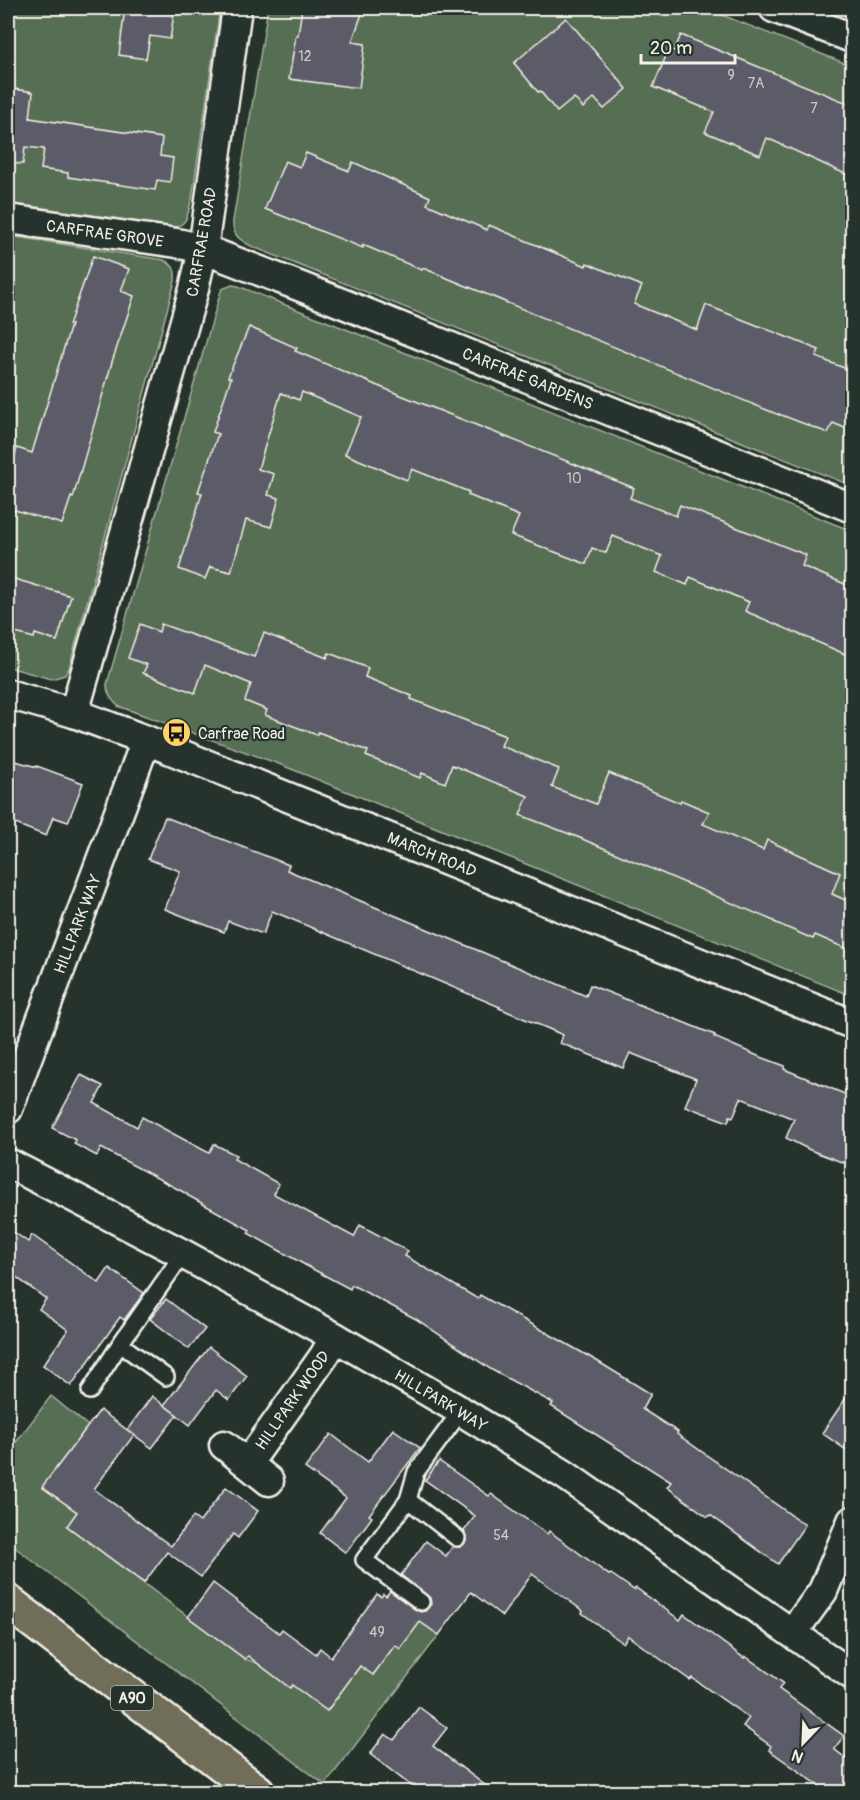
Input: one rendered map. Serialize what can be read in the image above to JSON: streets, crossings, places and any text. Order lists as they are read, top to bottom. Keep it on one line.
{"streets":{"main road":["A90"],"street":["CARFRAE GROVE","CARFRAE ROAD","CARFRAE GARDENS","MARCH ROAD","HILLPARK WAY","HILLPARK WOOD"]},"crossings":[["CARFRAE GROVE","CARFRAE ROAD"],["CARFRAE GROVE","CARFRAE GARDENS"],["CARFRAE ROAD","CARFRAE GARDENS"],["CARFRAE ROAD","MARCH ROAD"],["MARCH ROAD","HILLPARK WAY"],["HILLPARK WAY","HILLPARK WOOD"]],"places":{"bus stop":["Carfrae Road"]},"house_numbers":["12","9","7A","7","10","54","49"],"scale_bar":"20 m","north":"bottom left"}
